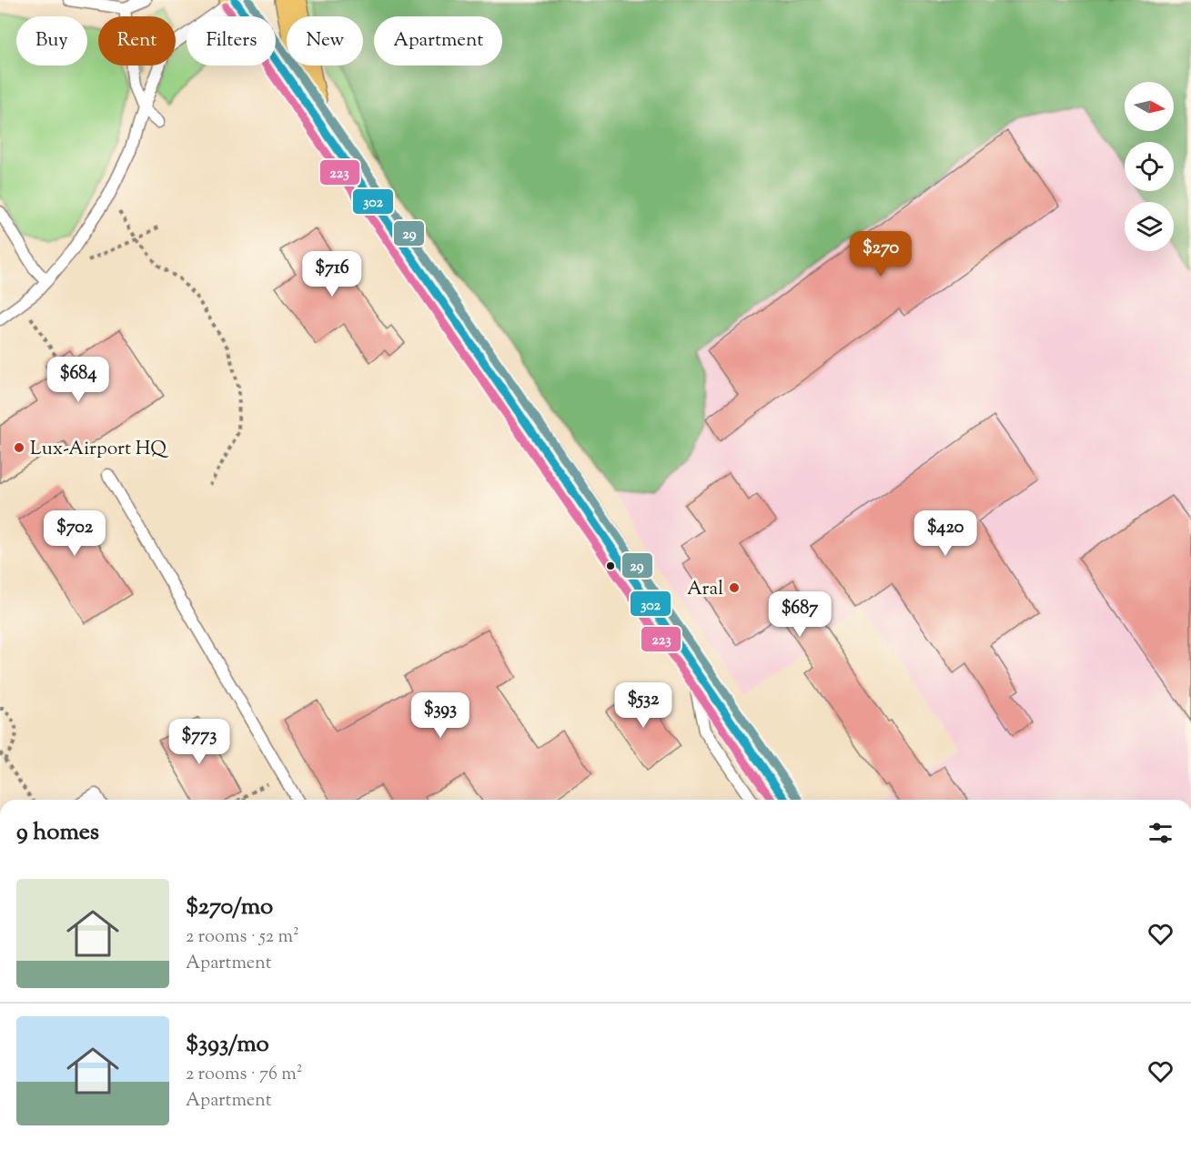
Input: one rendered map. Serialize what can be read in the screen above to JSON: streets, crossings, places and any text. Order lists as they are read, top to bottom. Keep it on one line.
{"places":["Lux-Airport HQ","Aral"],"lines":["transit line 302","transit line 29","transit line 223"],"north":"right","page":{"chip":["Buy","Rent","Filters","New","Apartment"],"price":["$270","$716","$684","$702","$420","$687","$532","$393","$773"],"heading":"9 homes","list":[{"name":"$270/mo","note":"2 rooms · 52 m² · Apartment"},{"name":"$393/mo","note":"2 rooms · 76 m² · Apartment"}]}}
